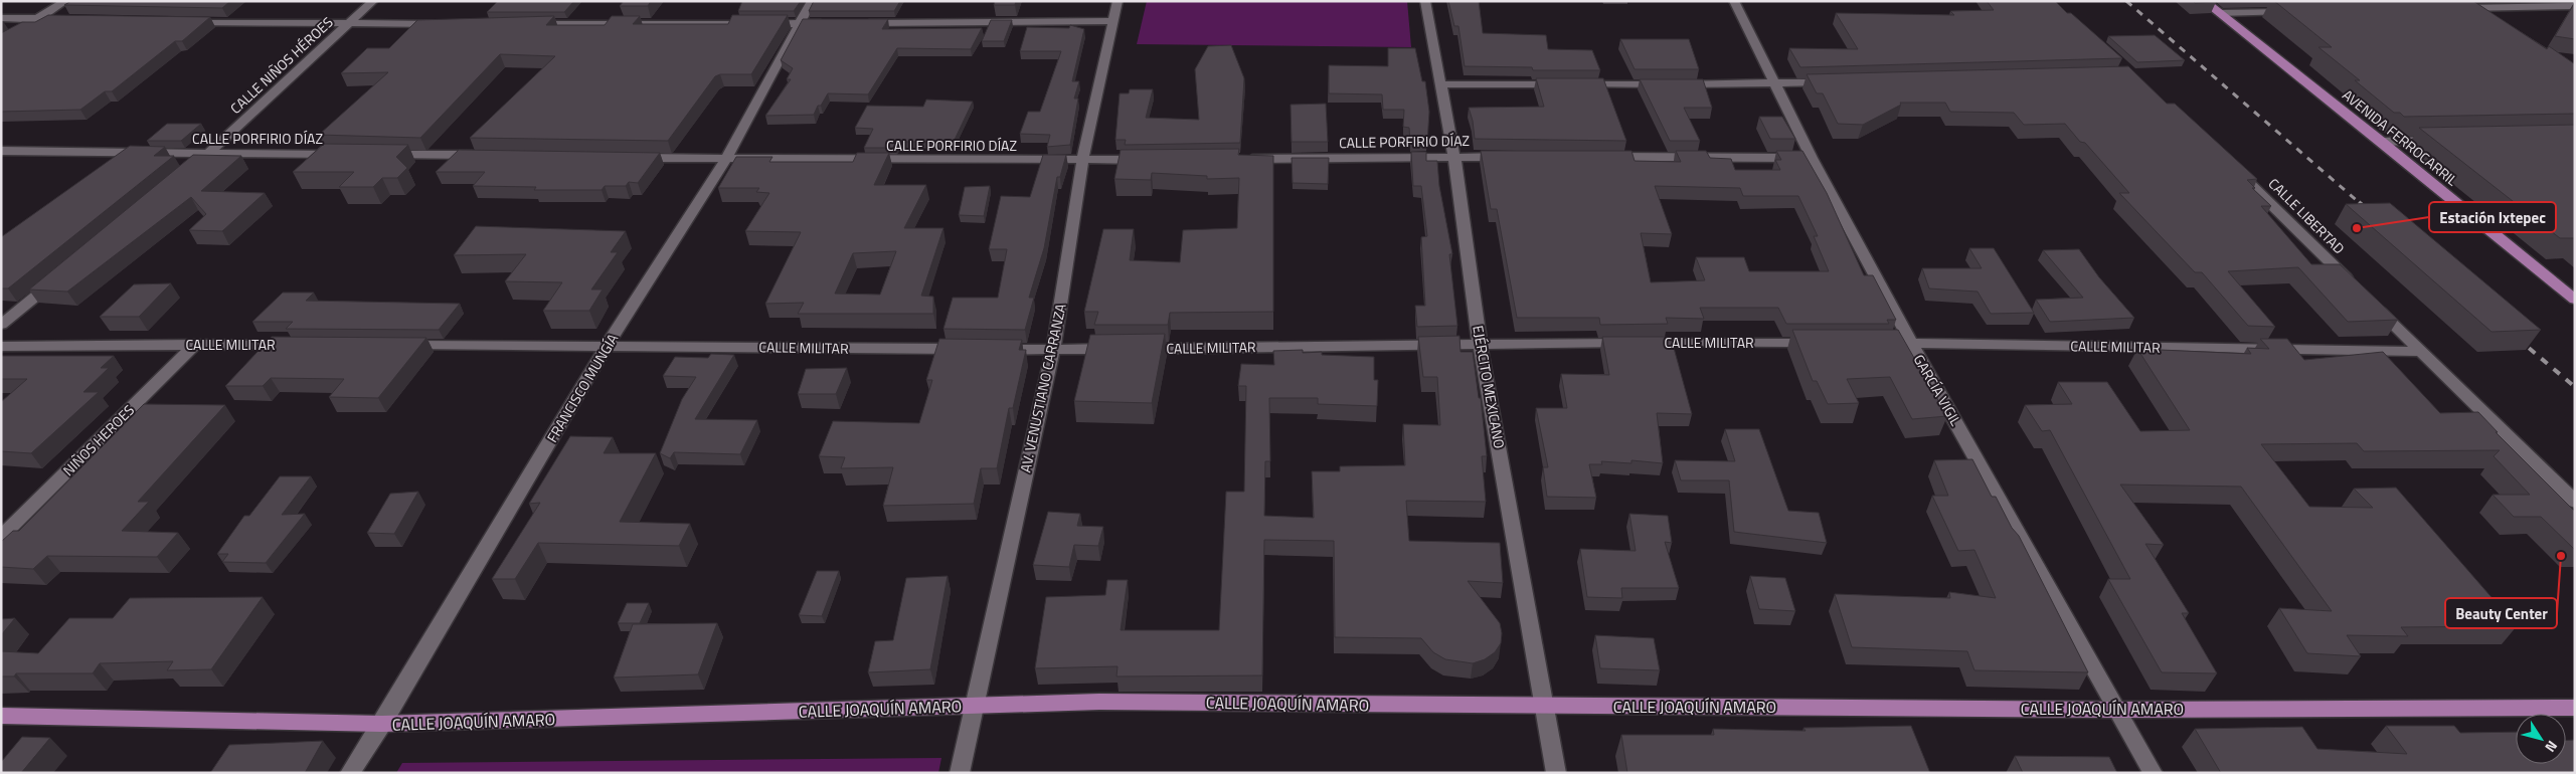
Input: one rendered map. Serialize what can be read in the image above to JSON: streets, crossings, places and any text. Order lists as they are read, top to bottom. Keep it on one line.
{"streets":{"main road":["AVENIDA FERROCARRIL","CALLE JOAQUÍN AMARO"],"street":["CALLE NIÑOS HÉROES","CALLE PORFIRIO DÍAZ","CALLE LIBERTAD","CALLE MILITAR","EJÉRCITO MEXICANO","FRANCISCO MUNGÍA","AV. VENUSTIANO CARRANZA","GARCÍA VIGIL","NIÑOS HEROES"]},"crossings":[["CALLE NIÑOS HÉROES","CALLE PORFIRIO DÍAZ"],["CALLE PORFIRIO DÍAZ","EJÉRCITO MEXICANO"],["CALLE PORFIRIO DÍAZ","FRANCISCO MUNGÍA"],["CALLE PORFIRIO DÍAZ","AV. VENUSTIANO CARRANZA"],["CALLE MILITAR","EJÉRCITO MEXICANO"],["CALLE MILITAR","FRANCISCO MUNGÍA"],["CALLE MILITAR","AV. VENUSTIANO CARRANZA"],["CALLE MILITAR","GARCÍA VIGIL"],["CALLE MILITAR","NIÑOS HEROES"],["EJÉRCITO MEXICANO","CALLE JOAQUÍN AMARO"],["FRANCISCO MUNGÍA","CALLE JOAQUÍN AMARO"],["AV. VENUSTIANO CARRANZA","CALLE JOAQUÍN AMARO"],["GARCÍA VIGIL","CALLE JOAQUÍN AMARO"]],"places":["Estación Ixtepec","Beauty Center"],"north":"bottom right"}
